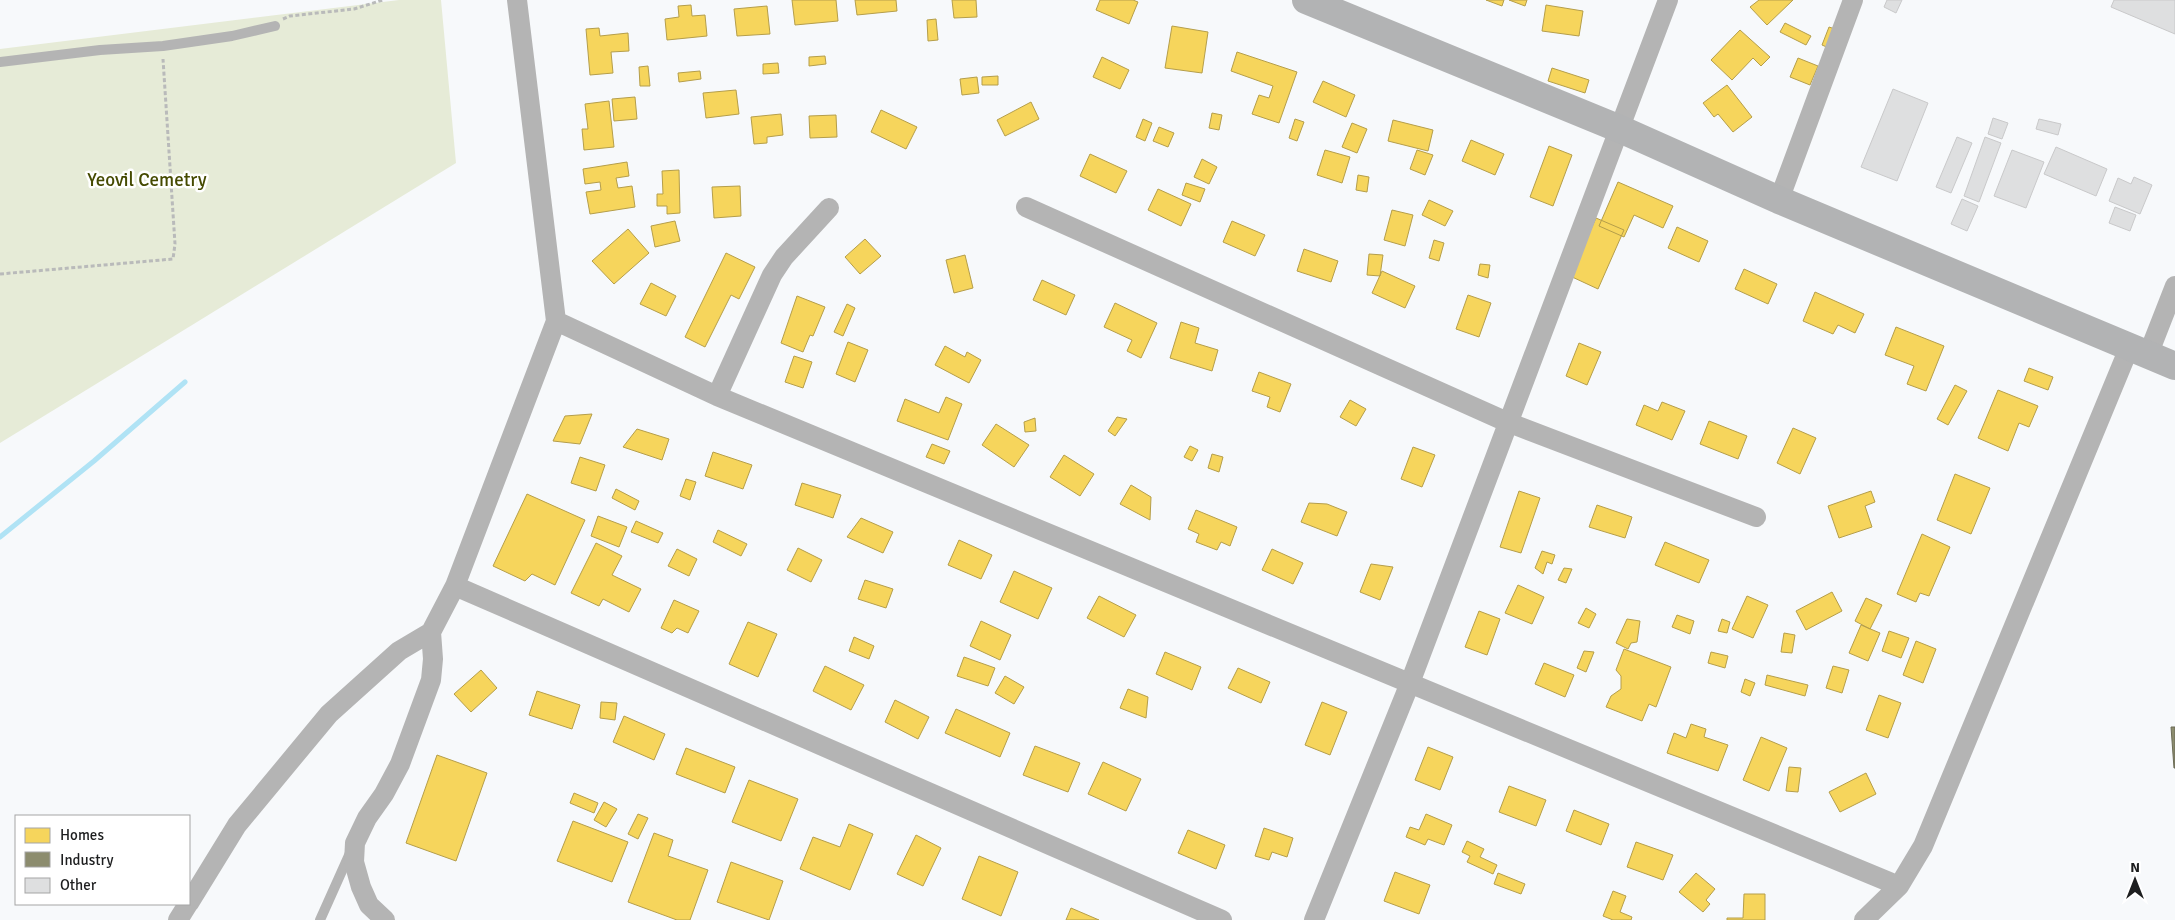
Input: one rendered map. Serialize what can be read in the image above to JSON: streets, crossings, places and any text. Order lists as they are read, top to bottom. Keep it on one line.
{"parks":["Yeovil Cemetry"],"legend":["Homes","Industry","Other"],"north":"top"}
